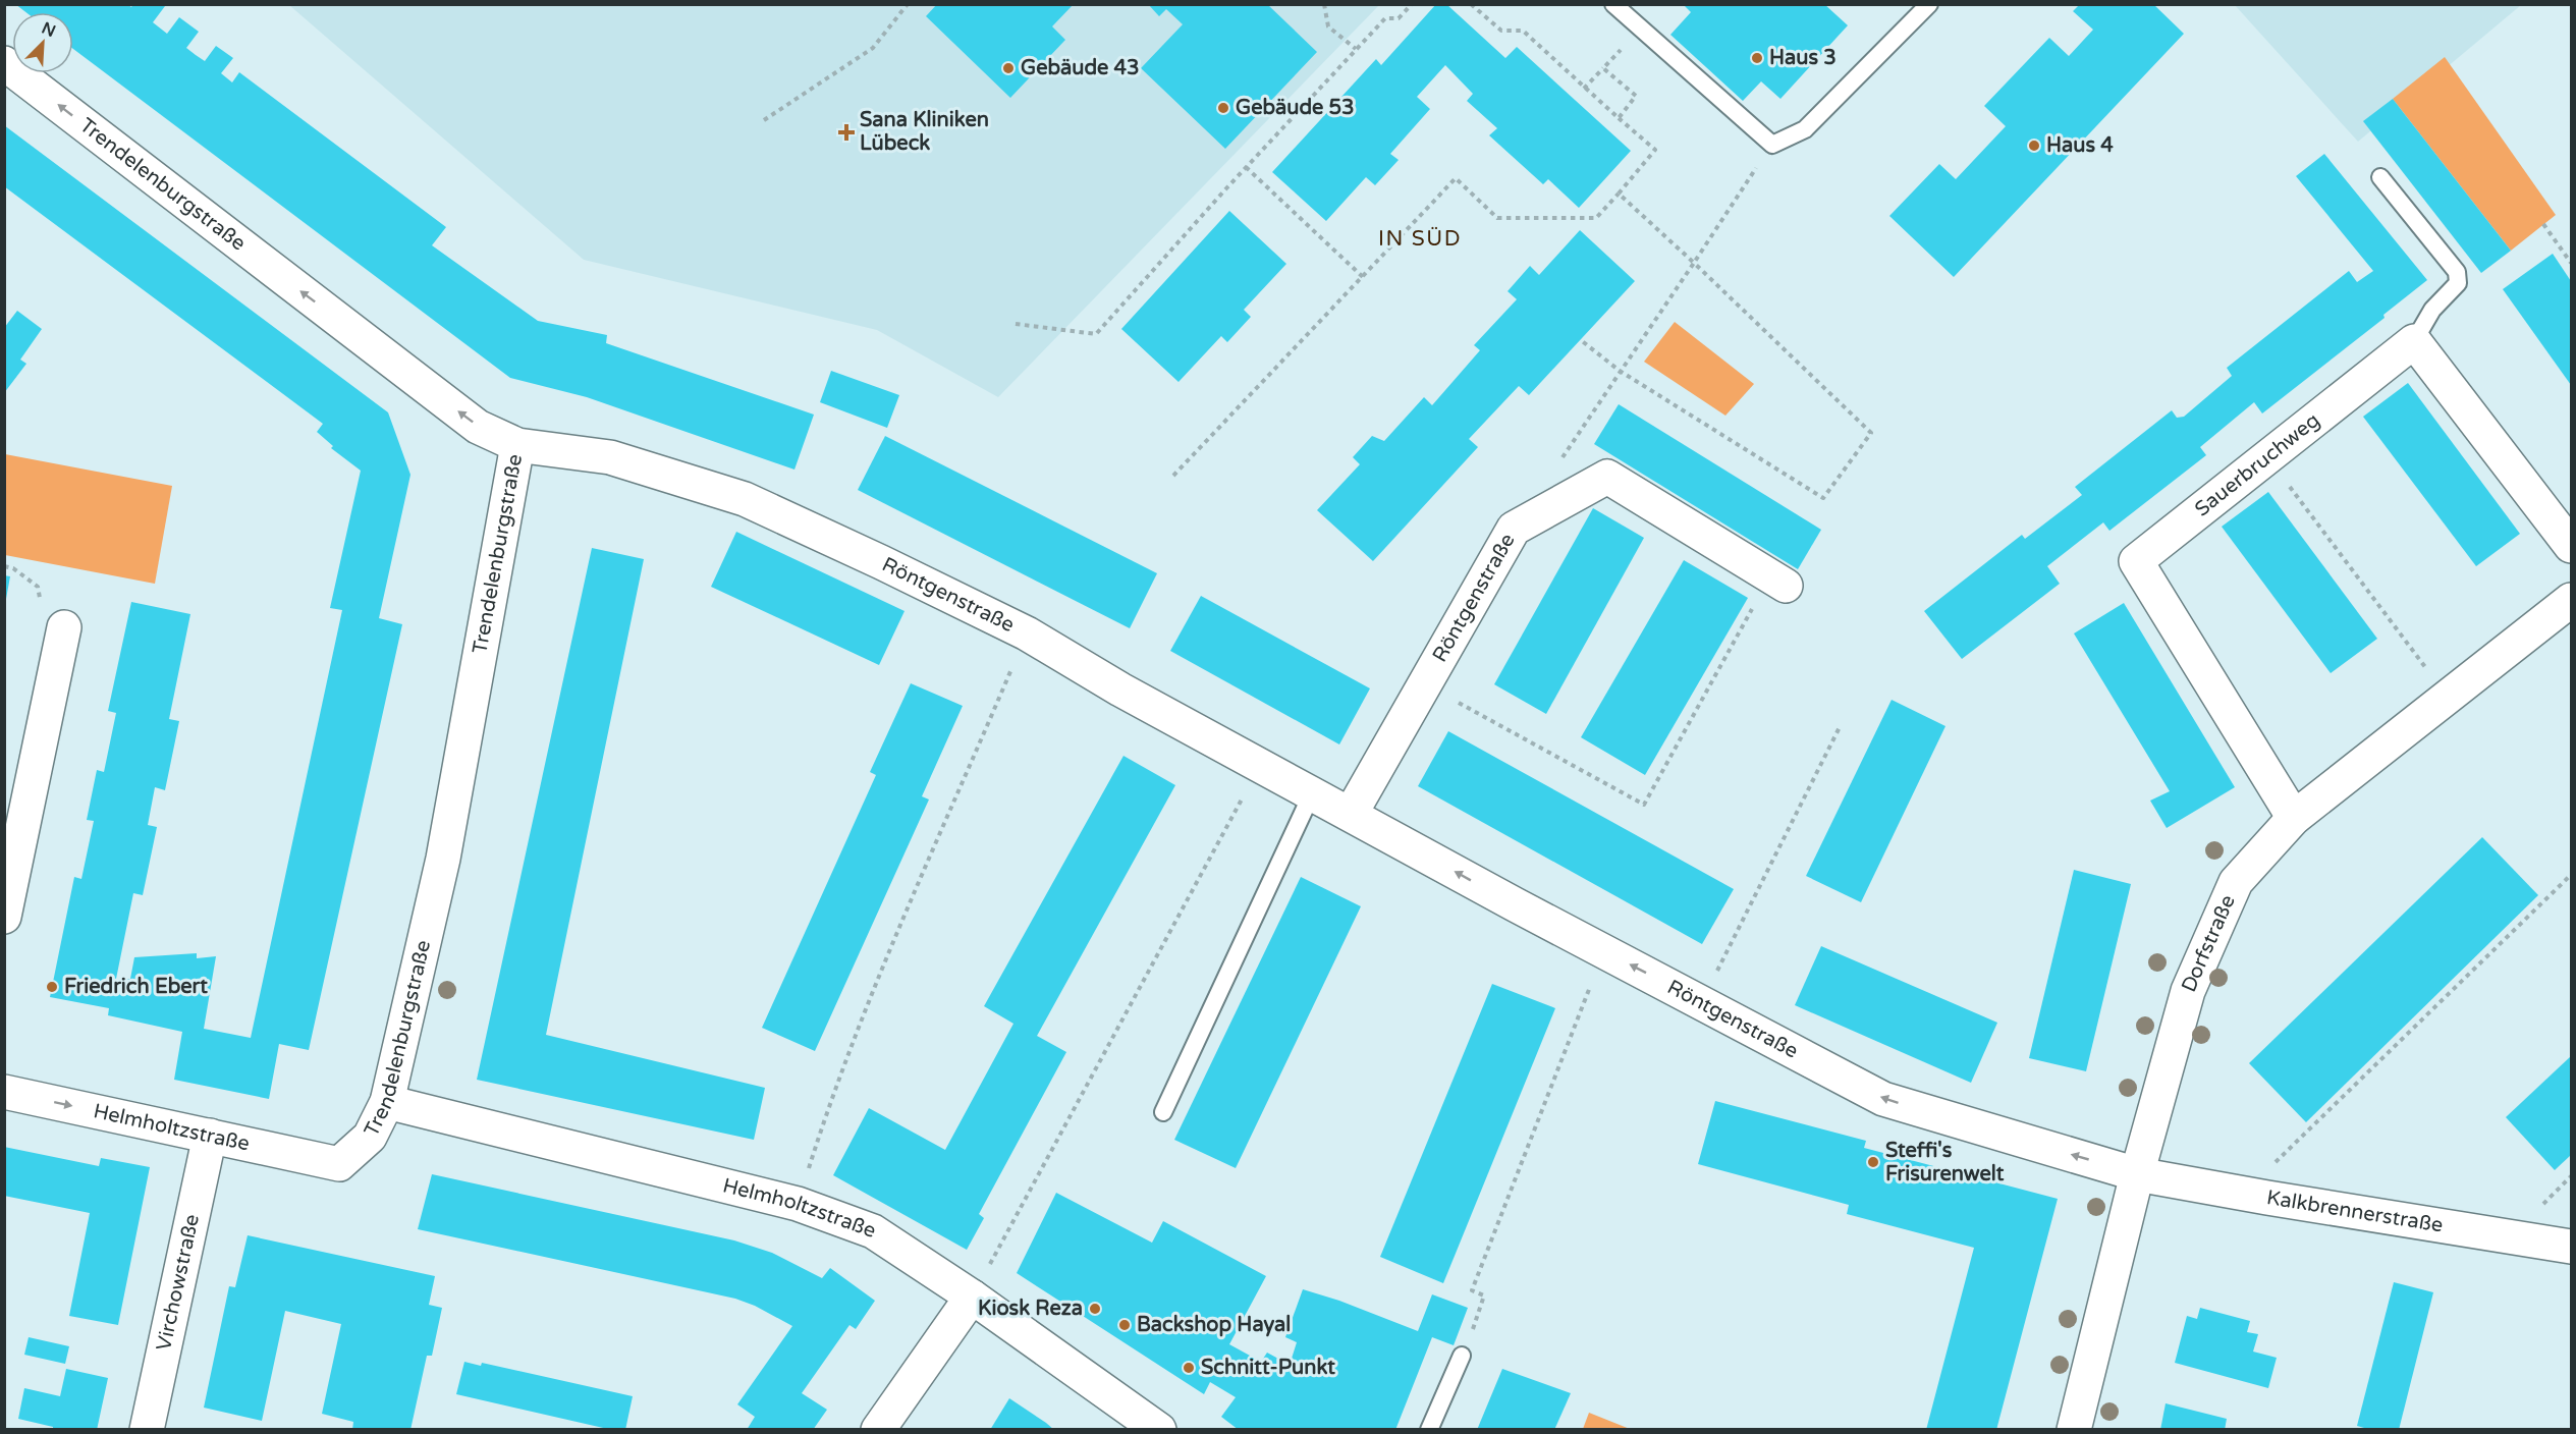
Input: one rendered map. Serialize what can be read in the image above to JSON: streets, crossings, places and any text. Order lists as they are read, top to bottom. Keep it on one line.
{"streets":{"street":["Trendelenburgstraße","Sauerbruchweg","Röntgenstraße","Dorfstraße","Helmholtzstraße","Kalkbrennerstraße","Virchowstraße"]},"crossings":[["Trendelenburgstraße","Röntgenstraße"],["Trendelenburgstraße","Helmholtzstraße"],["Sauerbruchweg","Dorfstraße"],["Röntgenstraße","Dorfstraße"],["Röntgenstraße","Kalkbrennerstraße"],["Dorfstraße","Kalkbrennerstraße"],["Helmholtzstraße","Virchowstraße"]],"one_way":["Trendelenburgstraße","Röntgenstraße"],"districts":["IN SÜD"],"places":{"other":["Haus 3","Gebäude 43","Gebäude 53","Haus 4","Friedrich Ebert","Steffi's Frisurenwelt","Kiosk Reza","Backshop Hayal","Schnitt-Punkt"],"health":["Sana Kliniken Lübeck"]},"north":"top right"}
